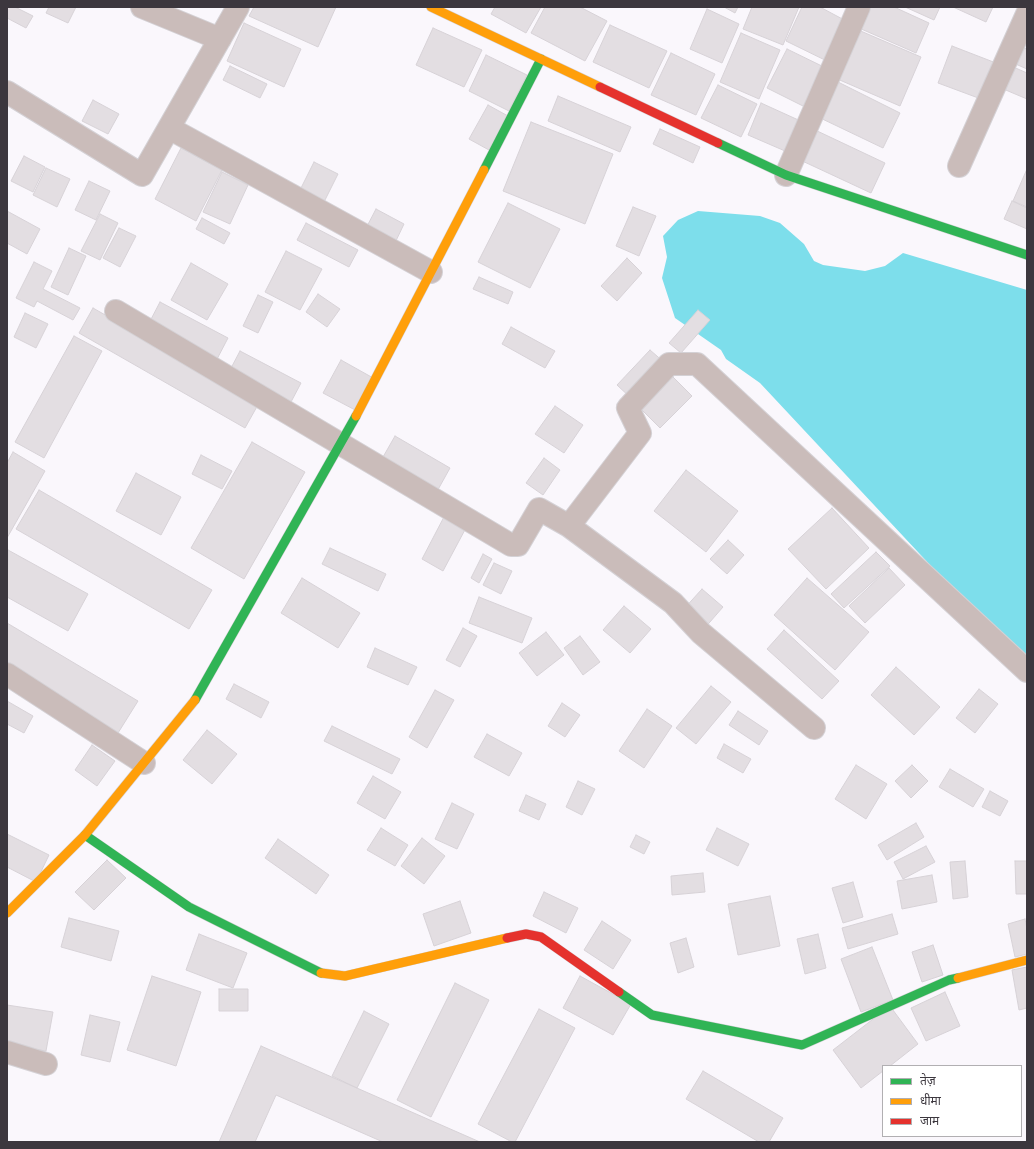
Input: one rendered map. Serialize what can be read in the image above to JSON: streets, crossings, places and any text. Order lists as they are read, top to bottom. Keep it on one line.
{"legend":["तेज़","धीमा","जाम"]}
